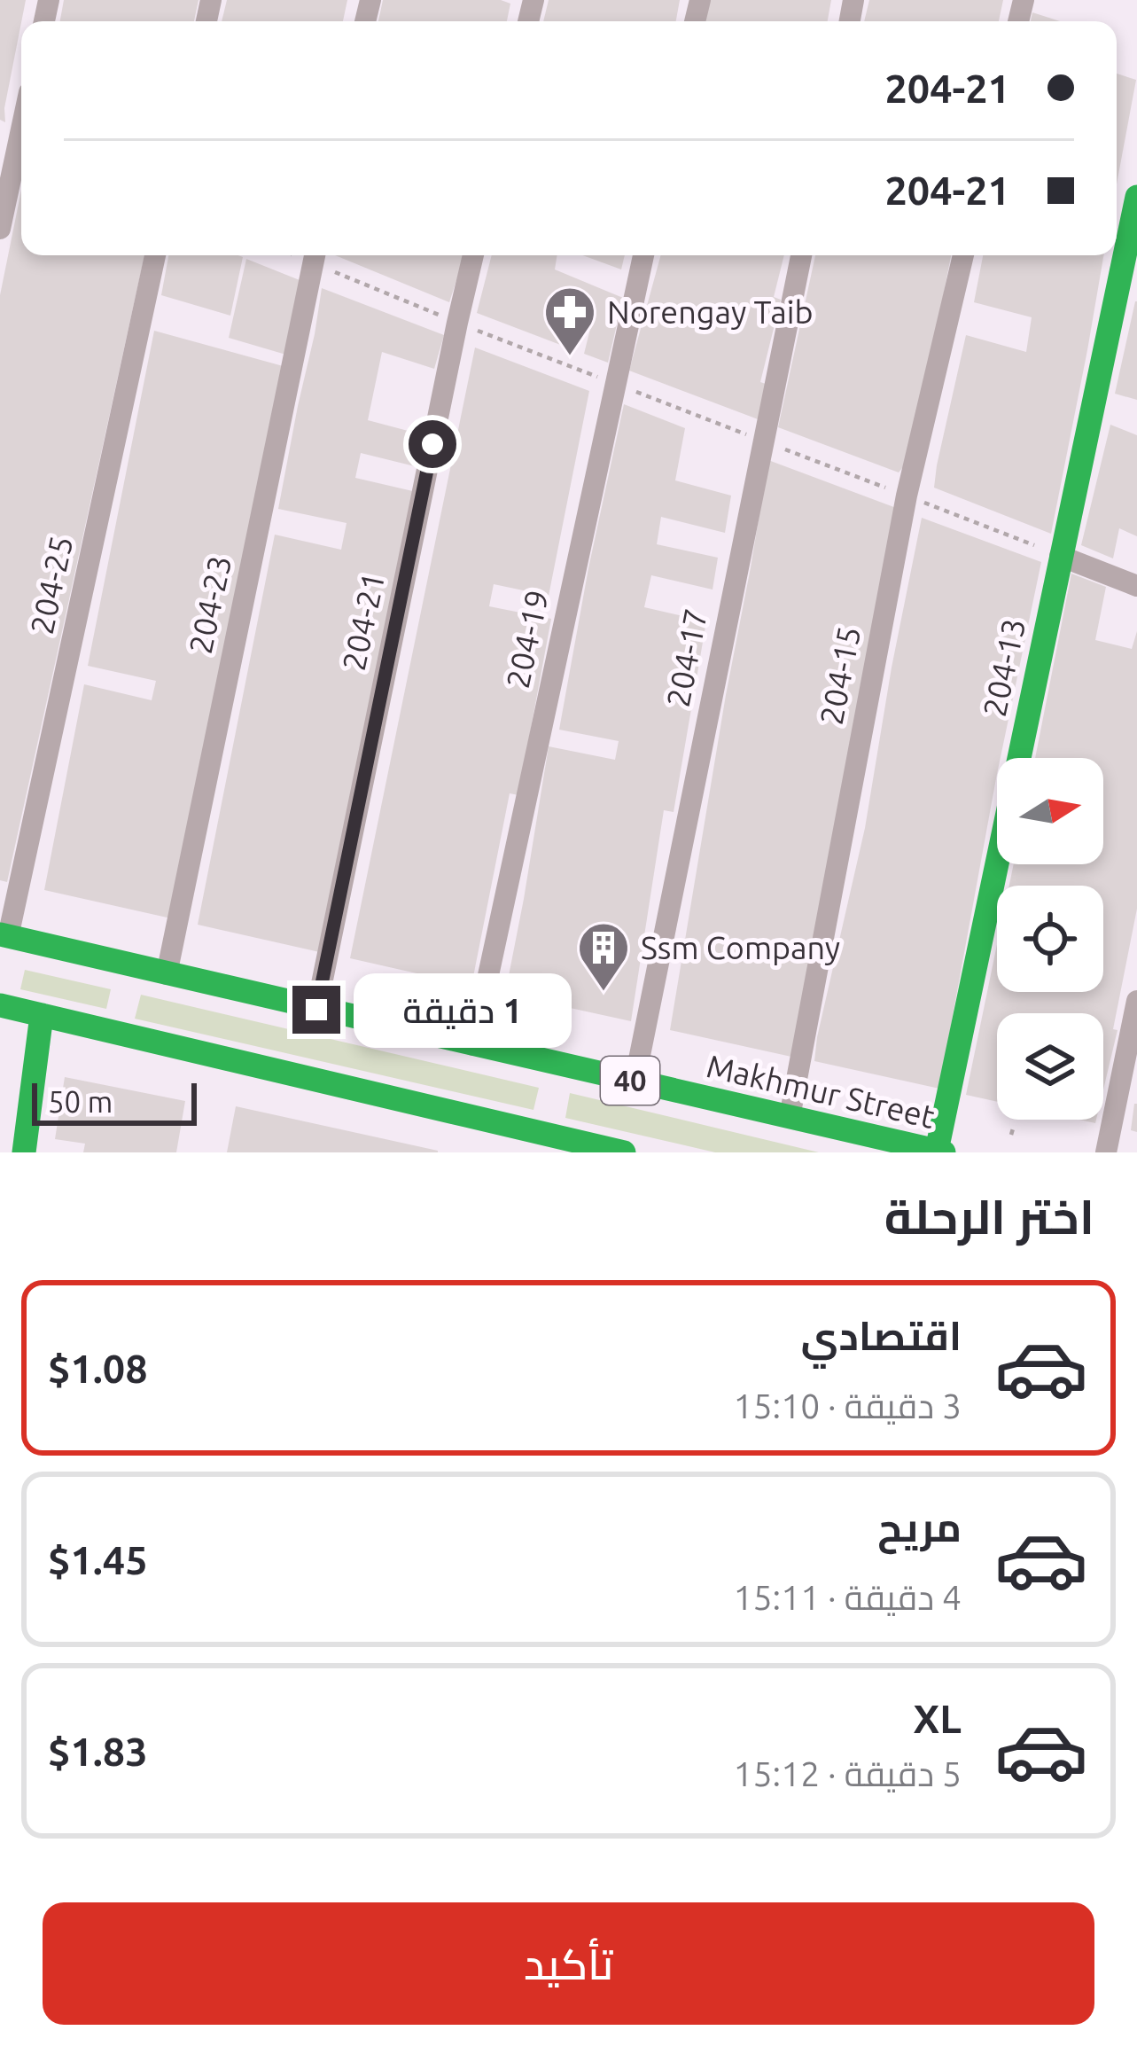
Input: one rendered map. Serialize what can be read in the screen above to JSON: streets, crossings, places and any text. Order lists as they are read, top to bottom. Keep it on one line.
{"streets":{"main road":["204-13","40","Makhmur Street"],"street":["204-25","204-23","204-21","204-19","204-17","204-15"]},"crossings":[["204-25","Makhmur Street"],["204-23","Makhmur Street"],["204-21","Makhmur Street"],["204-19","Makhmur Street"],["204-17","Makhmur Street"],["204-13","Makhmur Street"],["204-15","Makhmur Street"]],"places":{"pharmacy":["Norengay Taib"],"building":["Ssm Company"]},"scale_bar":"50 m","north":"right","page":{"banner":["204-21","204-21"],"bubble":"1 دقيقة","scale":"50 m","heading":"اختر الرحلة","list":[{"name":"اقتصادي","note":"3 دقيقة · 15:10","value":"$1.08"},{"name":"مريح","note":"4 دقيقة · 15:11","value":"$1.45"},{"name":"XL","note":"5 دقيقة · 15:12","value":"$1.83"}],"buttons":"تأكيد"}}
